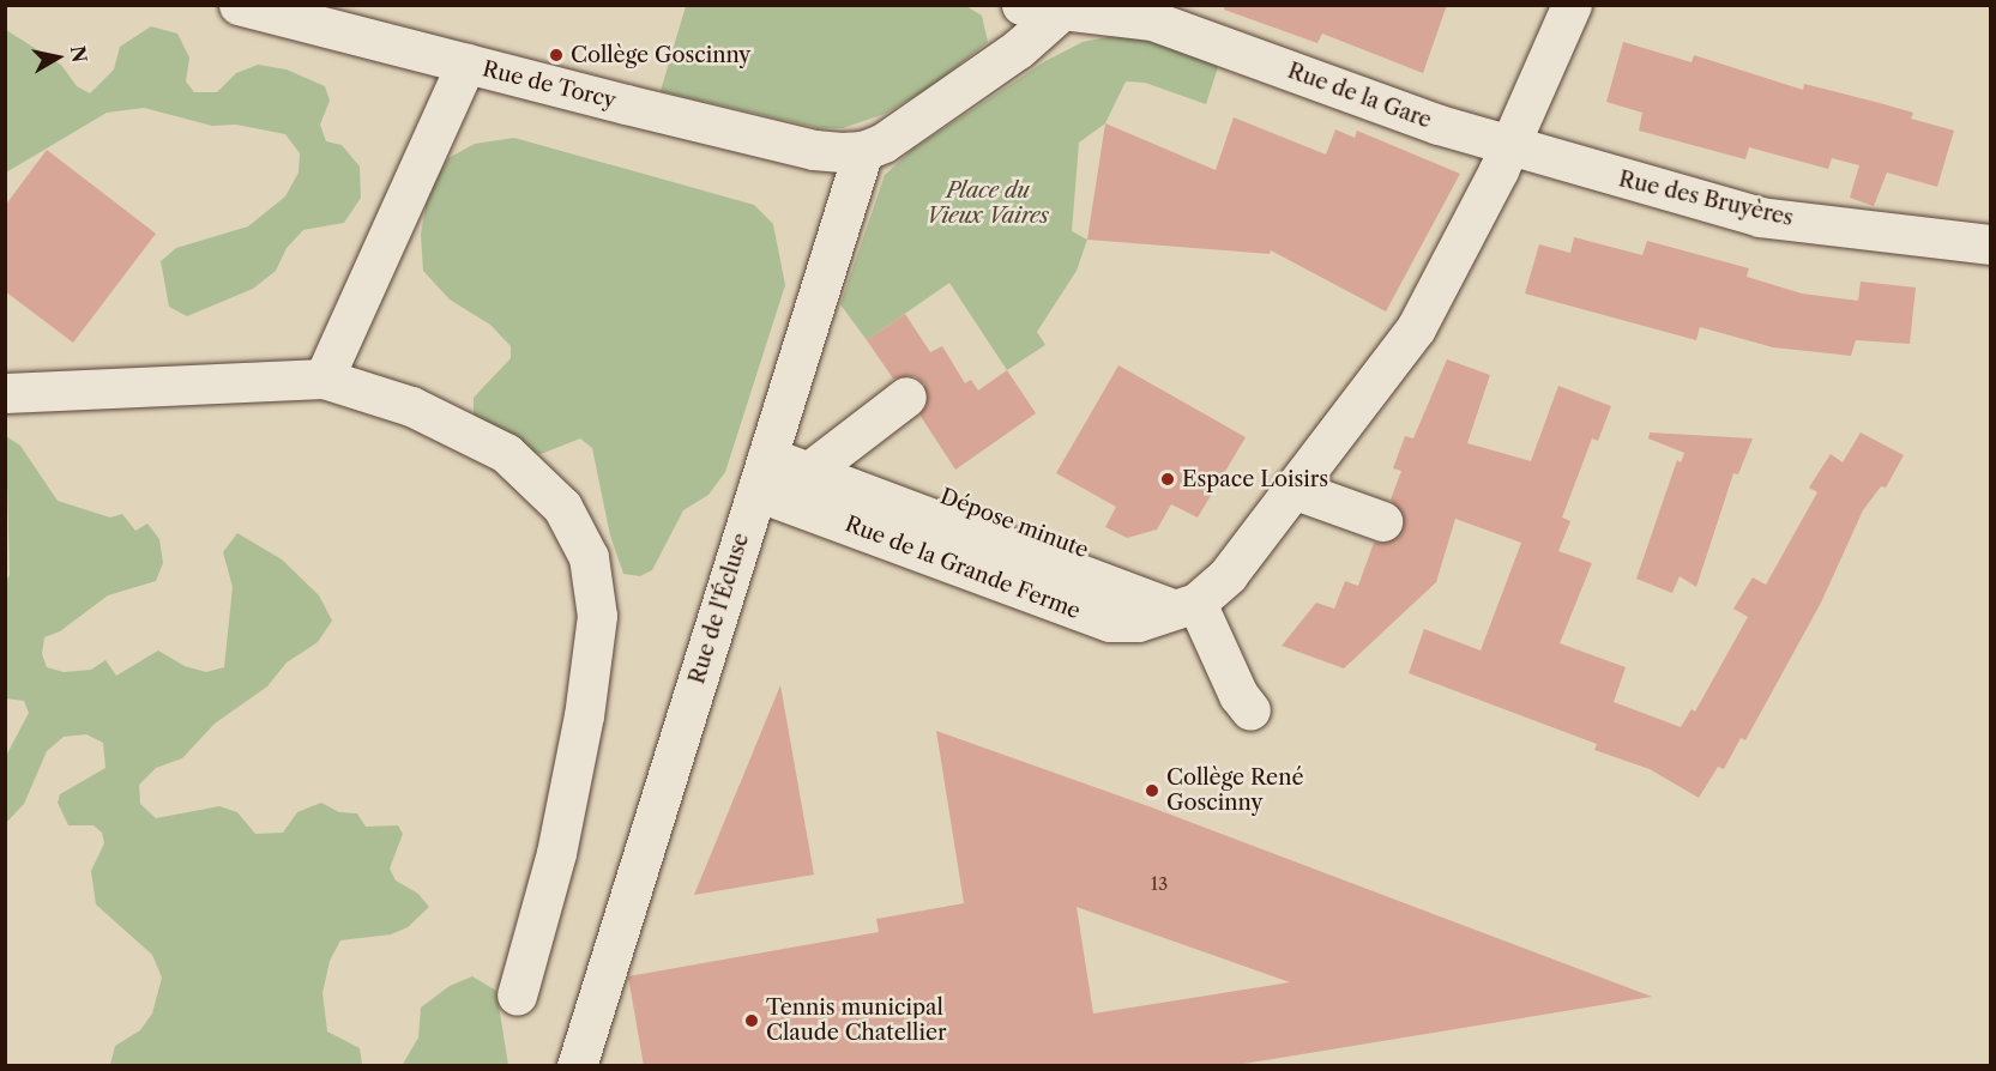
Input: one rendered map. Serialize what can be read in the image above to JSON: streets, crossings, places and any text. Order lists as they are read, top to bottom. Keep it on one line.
{"streets":{"street":["Rue de Torcy","Rue de la Gare","Rue des Bruyères","Rue de la Grande Ferme","Rue de l'Écluse"]},"crossings":[["Rue de Torcy","Rue de l'Écluse"],["Rue de la Gare","Rue des Bruyères"],["Rue de la Gare","Rue de la Grande Ferme"],["Rue des Bruyères","Rue de la Grande Ferme"],["Rue de la Grande Ferme","Rue de l'Écluse"]],"parks":["Place du Vieux Vaires"],"places":["Collège Goscinny","Espace Loisirs","Collège René Goscinny","Tennis municipal Claude Chatellier"],"house_numbers":["13"],"north":"right"}
